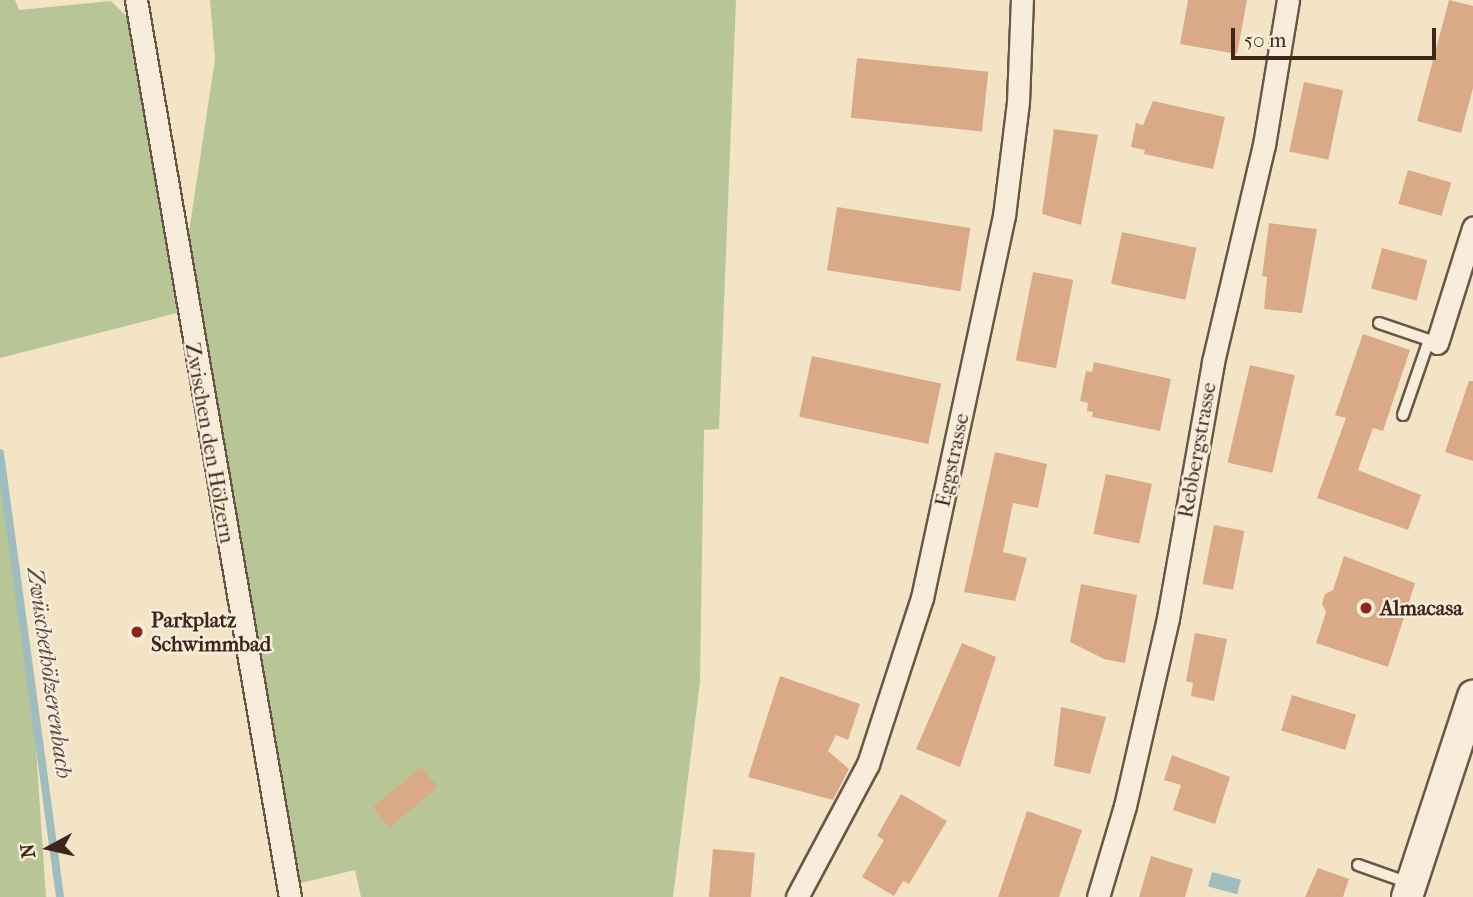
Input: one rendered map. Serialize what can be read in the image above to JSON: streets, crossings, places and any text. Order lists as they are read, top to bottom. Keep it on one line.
{"streets":{"street":["Zwischen den Hölzern","Rebbergstrasse","Eggstrasse"]},"water":["Zwüschethölzerenbach"],"places":["Almacasa","Parkplatz Schwimmbad"],"scale_bar":"50 m","north":"left"}
